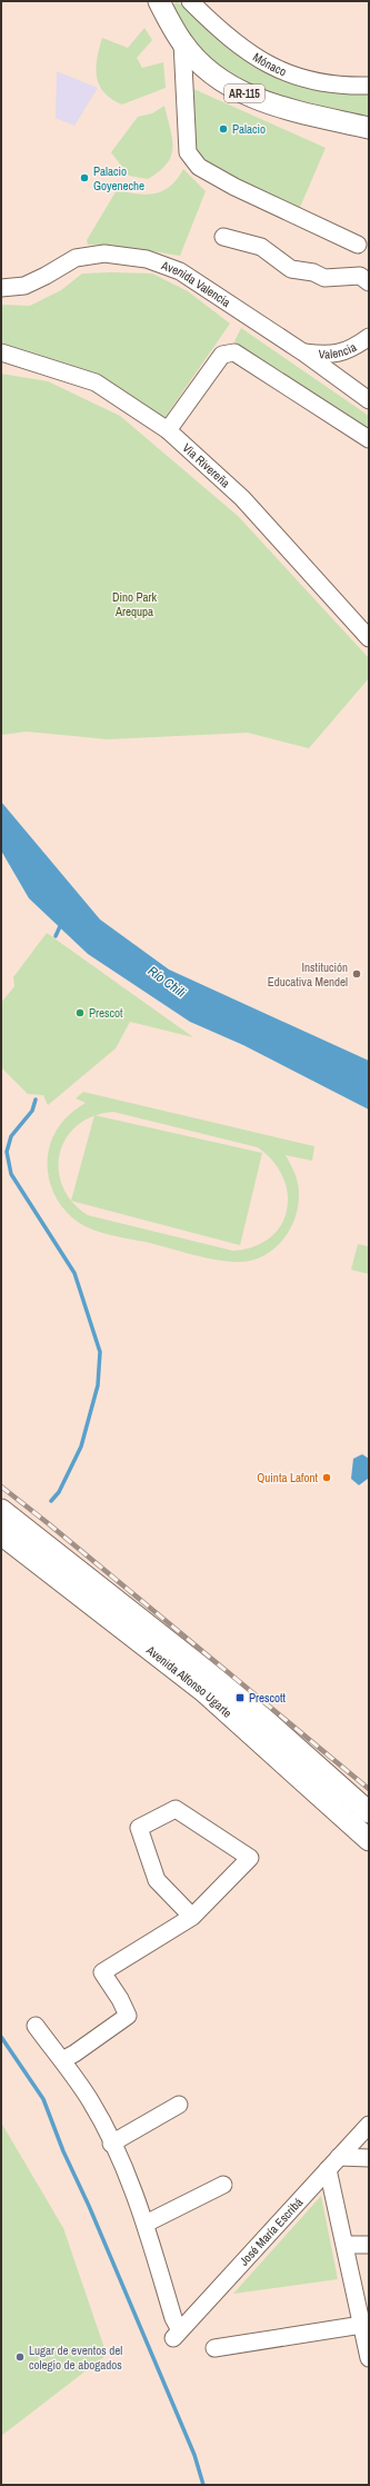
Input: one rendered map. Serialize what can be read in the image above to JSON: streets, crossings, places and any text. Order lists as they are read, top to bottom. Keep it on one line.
{"streets":{"main road":["AR-115","Avenida Alfonso Ugarte"],"street":["Mónaco","Avenida Valencia","Valencia","Via Rivereña","José María Escribá"]},"crossings":[["Avenida Valencia","Valencia"]],"water":["Río Chili"],"parks":["Dino Park Arequpa"],"places":{"other":["Palacio","Palacio Goyeneche","Institución Educativa Mendel","Prescot","Quinta Lafont","Lugar de eventos del colegio de abogados"],"transit":["Prescott"]}}
